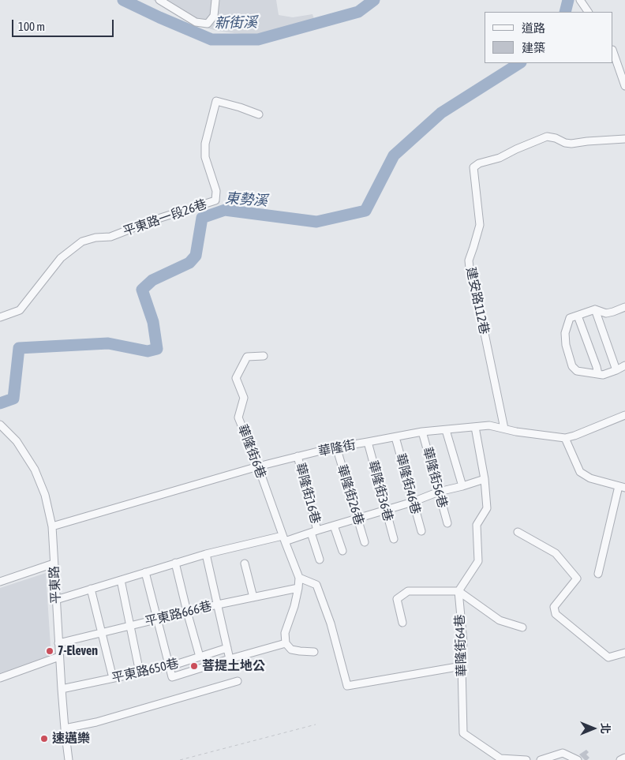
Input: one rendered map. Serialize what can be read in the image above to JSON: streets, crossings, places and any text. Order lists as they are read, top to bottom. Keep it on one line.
{"streets":{"street":["平東路一段26巷","建安路112巷","華隆街","華隆街6巷","華隆街56巷","華隆街46巷","華隆街36巷","華隆街16巷","華隆街26巷","平東路","平東路666巷","華隆街64巷","平東路650巷"]},"crossings":[["建安路112巷","華隆街"],["華隆街","華隆街6巷"],["華隆街","華隆街56巷"],["華隆街","華隆街46巷"],["華隆街","華隆街36巷"],["華隆街","華隆街16巷"],["華隆街","華隆街26巷"],["華隆街","平東路"],["平東路","平東路666巷"],["平東路","平東路650巷"]],"water":["新街溪","東勢溪"],"places":["7-Eleven","菩提土地公","速邁樂"],"legend":["道路","建築"],"scale_bar":"100 m","north":"right"}
